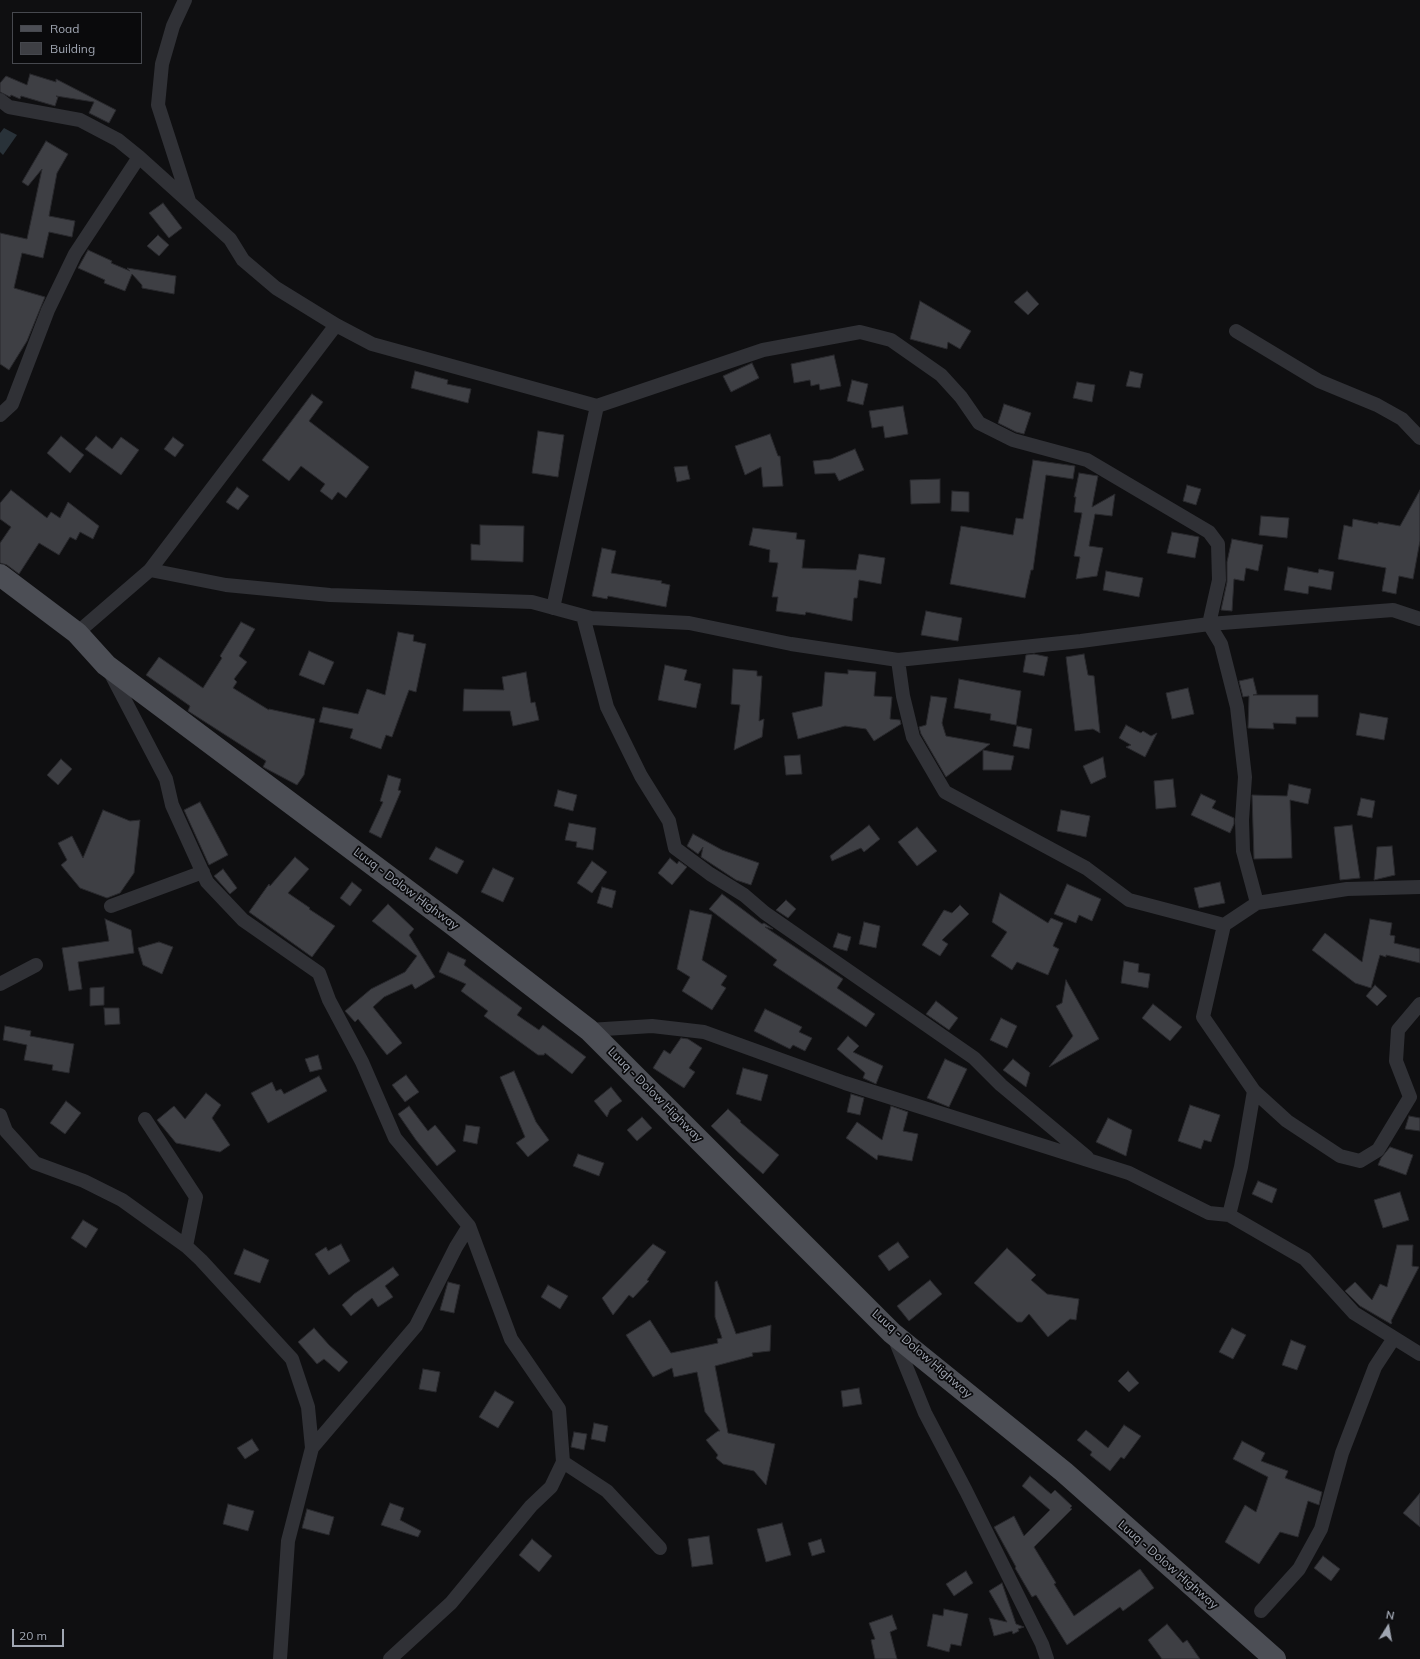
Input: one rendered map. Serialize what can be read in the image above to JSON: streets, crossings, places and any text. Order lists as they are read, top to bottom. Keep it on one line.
{"streets":{"main road":["Luuq - Dolow Highway"]},"legend":["Road","Building"],"scale_bar":"20 m","north":"top"}
